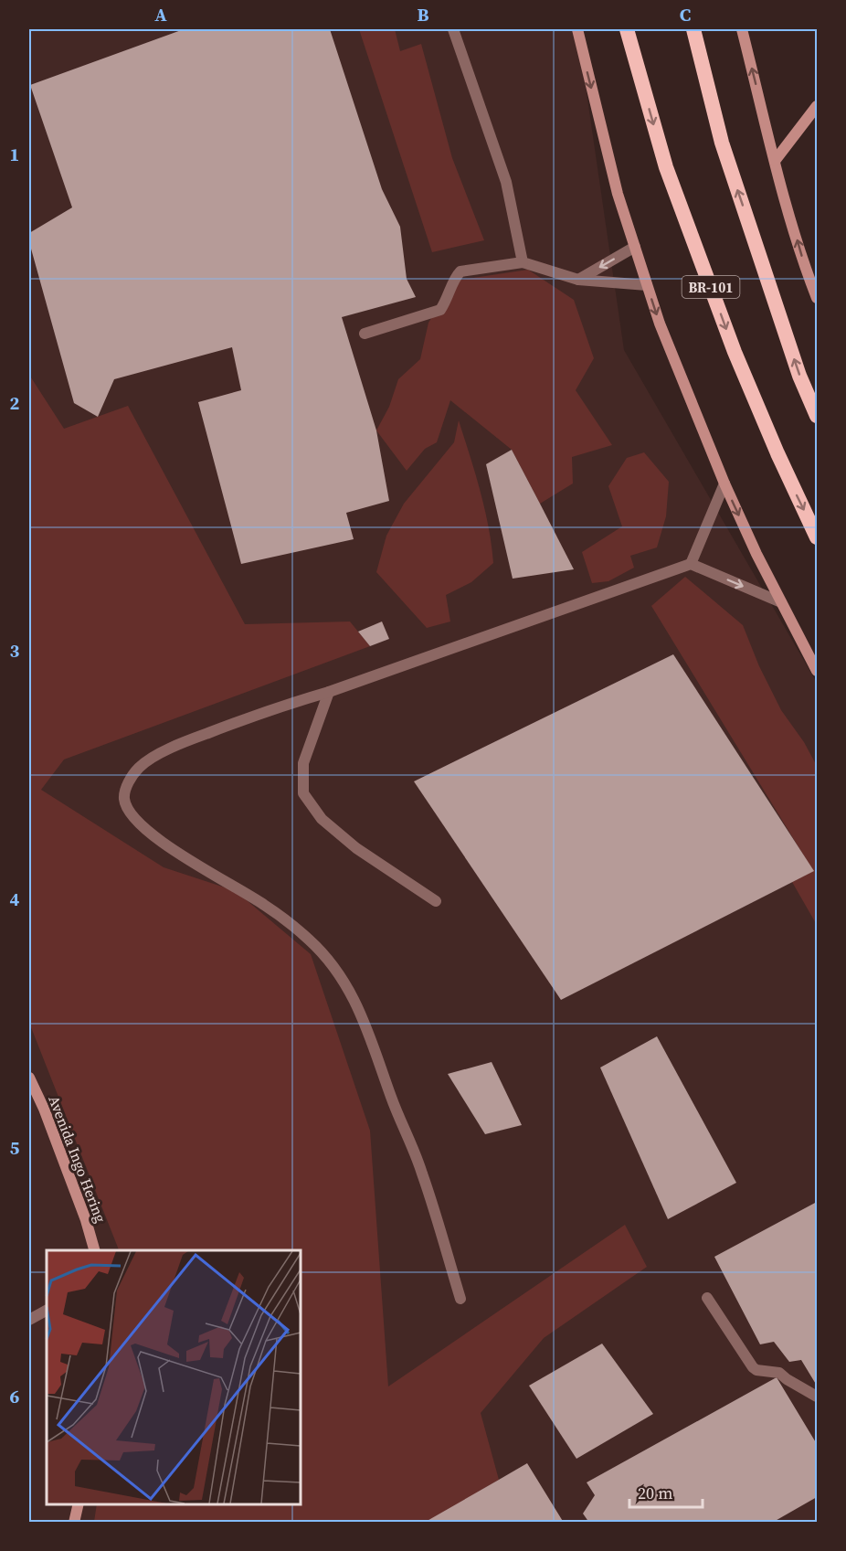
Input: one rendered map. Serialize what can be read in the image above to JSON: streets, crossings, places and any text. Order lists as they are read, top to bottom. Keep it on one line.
{"streets":{"highway":["BR-101"],"main road":["Avenida Ingo Hering"]},"scale_bar":"20 m","grid":{"columns":["A","B","C"],"rows":["1","2","3","4","5","6"]}}
